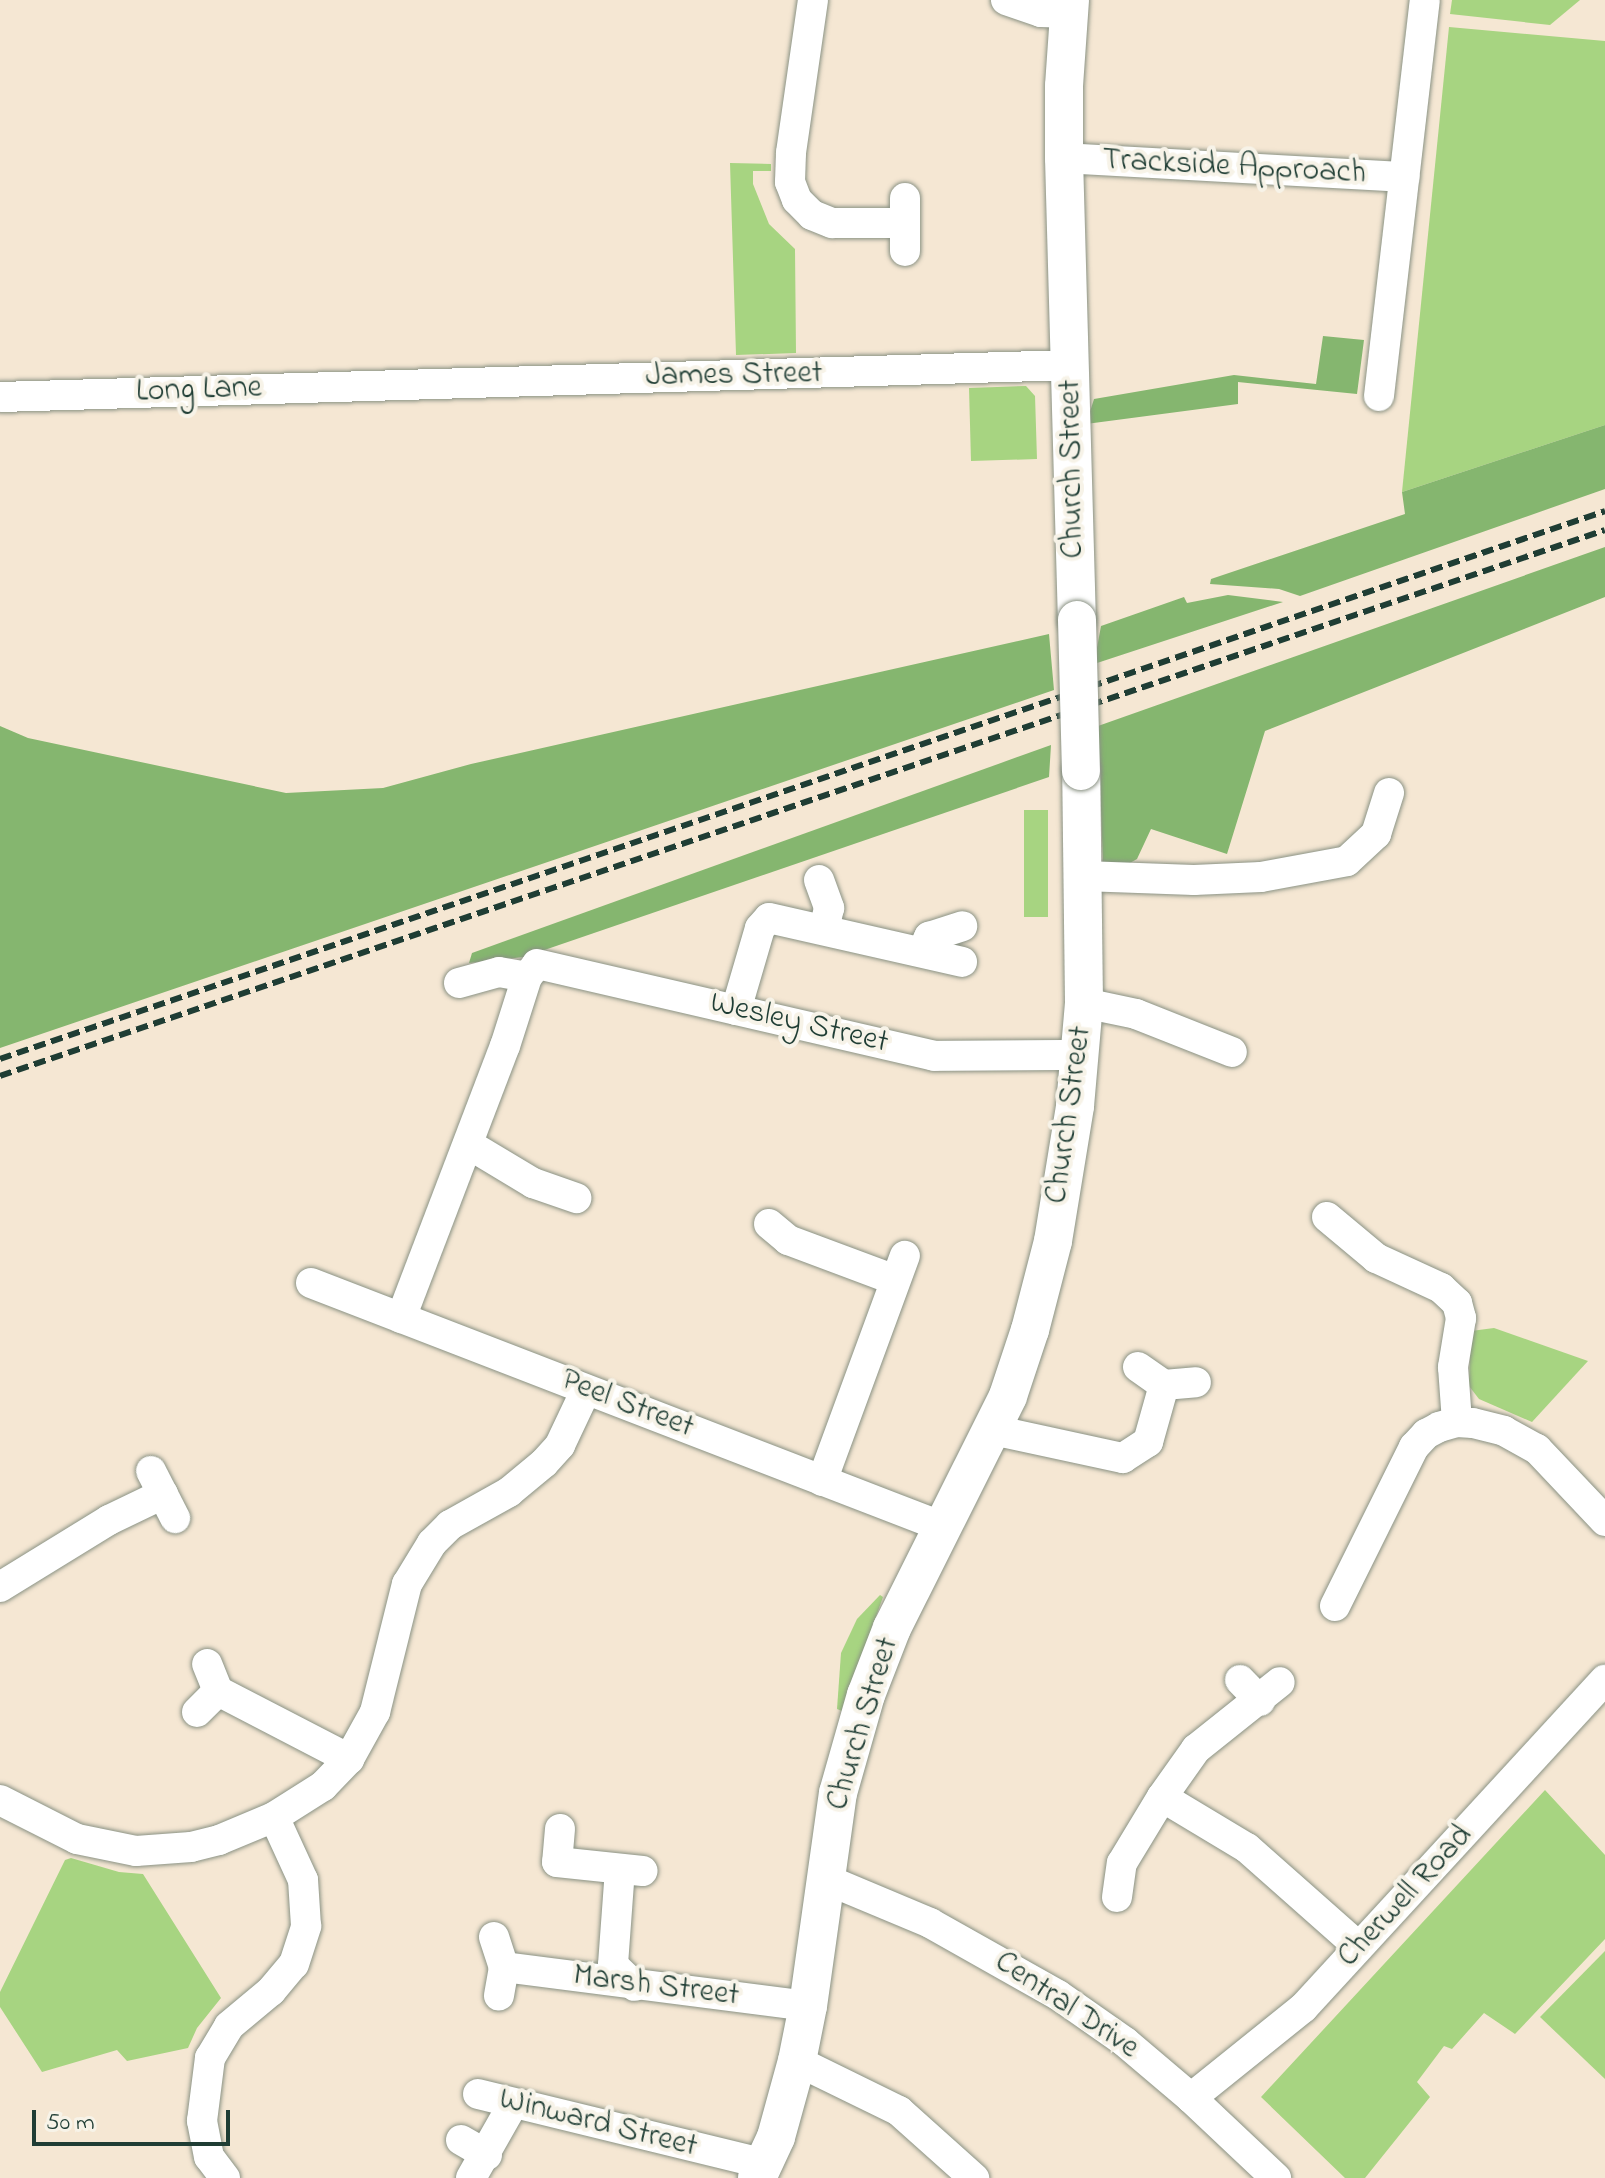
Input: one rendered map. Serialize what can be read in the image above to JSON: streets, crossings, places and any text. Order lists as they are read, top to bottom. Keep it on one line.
{"streets":{"main road":["Church Street"],"street":["Trackside Approach","James Street","Long Lane","Wesley Street","Peel Street","Cherwell Road","Marsh Street","Central Drive","Winward Street"]},"crossings":[["Trackside Approach","Church Street"],["James Street","Long Lane"],["James Street","Church Street"],["Church Street","Wesley Street"],["Church Street","Peel Street"],["Church Street","Marsh Street"],["Church Street","Central Drive"],["Church Street","Winward Street"],["Cherwell Road","Central Drive"]],"scale_bar":"50 m"}
